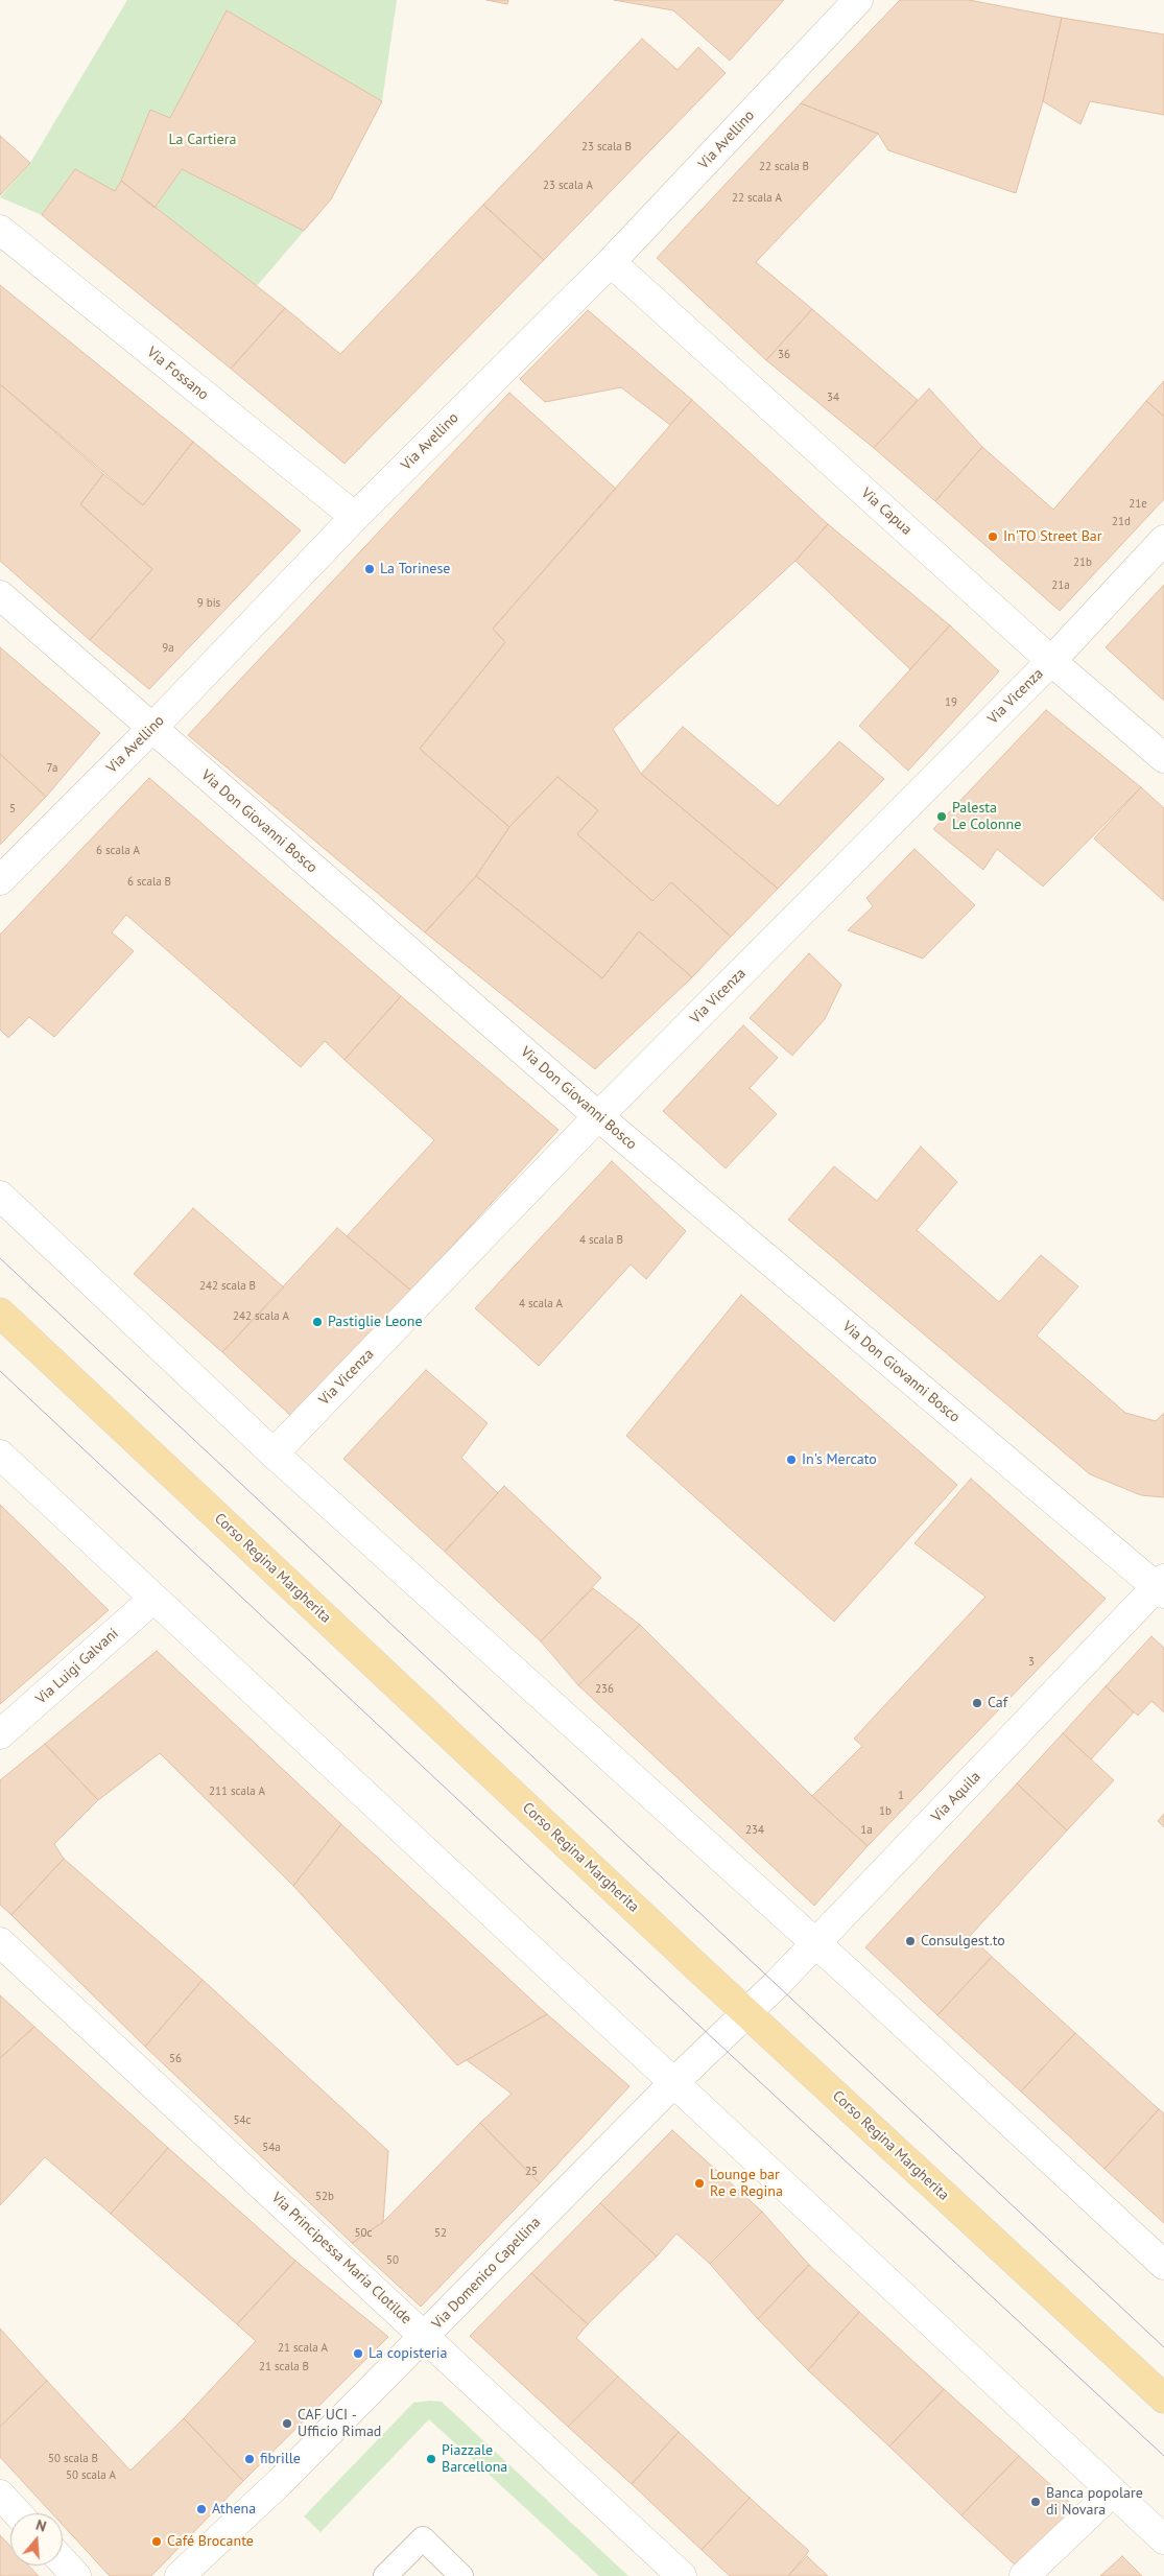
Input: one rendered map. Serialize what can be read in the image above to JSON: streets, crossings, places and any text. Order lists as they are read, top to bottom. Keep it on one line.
{"streets":{"main road":["Corso Regina Margherita"],"street":["Via Avellino","Via Fossano","Via Capua","Via Vicenza","Via Don Giovanni Bosco","Via Luigi Galvani","Via Aquila","Via Principessa Maria Clotilde","Via Domenico Capellina"]},"crossings":[["Via Avellino","Via Fossano"],["Via Avellino","Via Capua"],["Via Avellino","Via Don Giovanni Bosco"],["Via Capua","Via Vicenza"],["Via Vicenza","Via Don Giovanni Bosco"],["Via Don Giovanni Bosco","Via Aquila"],["Corso Regina Margherita","Via Aquila"],["Corso Regina Margherita","Via Domenico Capellina"],["Via Aquila","Via Domenico Capellina"],["Via Principessa Maria Clotilde","Via Domenico Capellina"]],"parks":["La Cartiera"],"places":["In'TO Street Bar","La Torinese","Palesta Le Colonne","Pastiglie Leone","In's Mercato","Caf","Consulgest.to","Lounge bar Re e Regina","La copisteria","CAF UCI - Ufficio Rimad","fibrille","Piazzale Barcellona","Banca popolare di Novara","Athena","Café Brocante"],"house_numbers":["23 scala B","22 scala B","23 scala A","22 scala A","36","34","21e","21d","21b","21a","9 bis","9a","19","7a","5","6 scala A","6 scala B","4 scala B","242 scala B","4 scala A","242 scala A","3","236","211 scala A","1","1b","234","1a","56","54c","54a","25","52b","50c","52","50","21 scala A","21 scala B","50 scala B","50 scala A"],"north":"top"}
